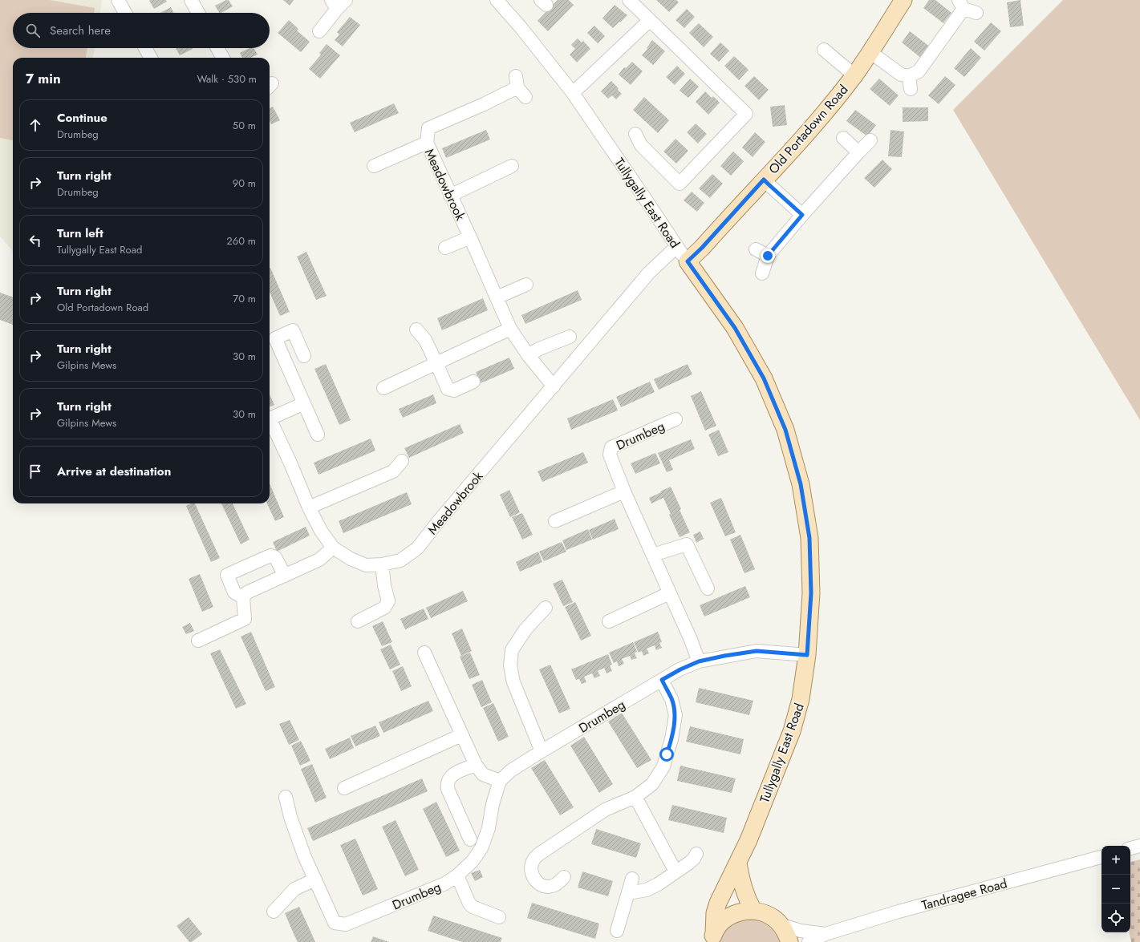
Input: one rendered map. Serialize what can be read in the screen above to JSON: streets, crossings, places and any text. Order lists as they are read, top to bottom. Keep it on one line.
{"streets":{"main road":["Old Portadown Road","Tullygally East Road"],"street":["Meadowbrook","Drumbeg","Tandragee Road"]},"crossings":[["Old Portadown Road","Tullygally East Road"],["Meadowbrook","Tullygally East Road"],["Tullygally East Road","Drumbeg"]],"page":{"search":"Search here","heading":["7 min","Walk · 530 m"],"list":[["Continue","Drumbeg","50 m"],["Turn right","Drumbeg","90 m"],["Turn left","Tullygally East Road","260 m"],["Turn right","Old Portadown Road","70 m"],["Turn right","Gilpins Mews","30 m"],["Turn right","Gilpins Mews","30 m"],"Arrive at destination"],"map_buttons":["+","−"]}}
